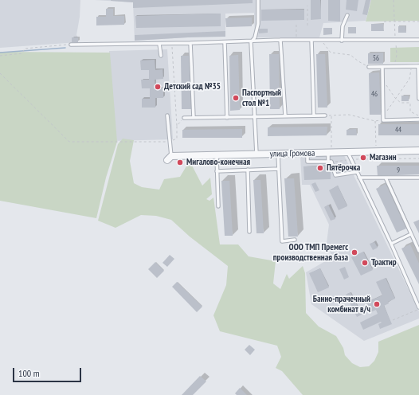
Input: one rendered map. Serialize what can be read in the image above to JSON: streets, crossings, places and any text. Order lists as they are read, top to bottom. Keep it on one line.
{"streets":{"street":["улица Громова"]},"places":["Детский сад №35","Паспортный стол №1","Магазин","Мигалово-конечная","Пятёрочка","ООО ТМП Премегс производственная база","Трактир","Банно-прачечный комбинат в/ч"],"house_numbers":["56","46","44","9"],"scale_bar":"100 m"}
